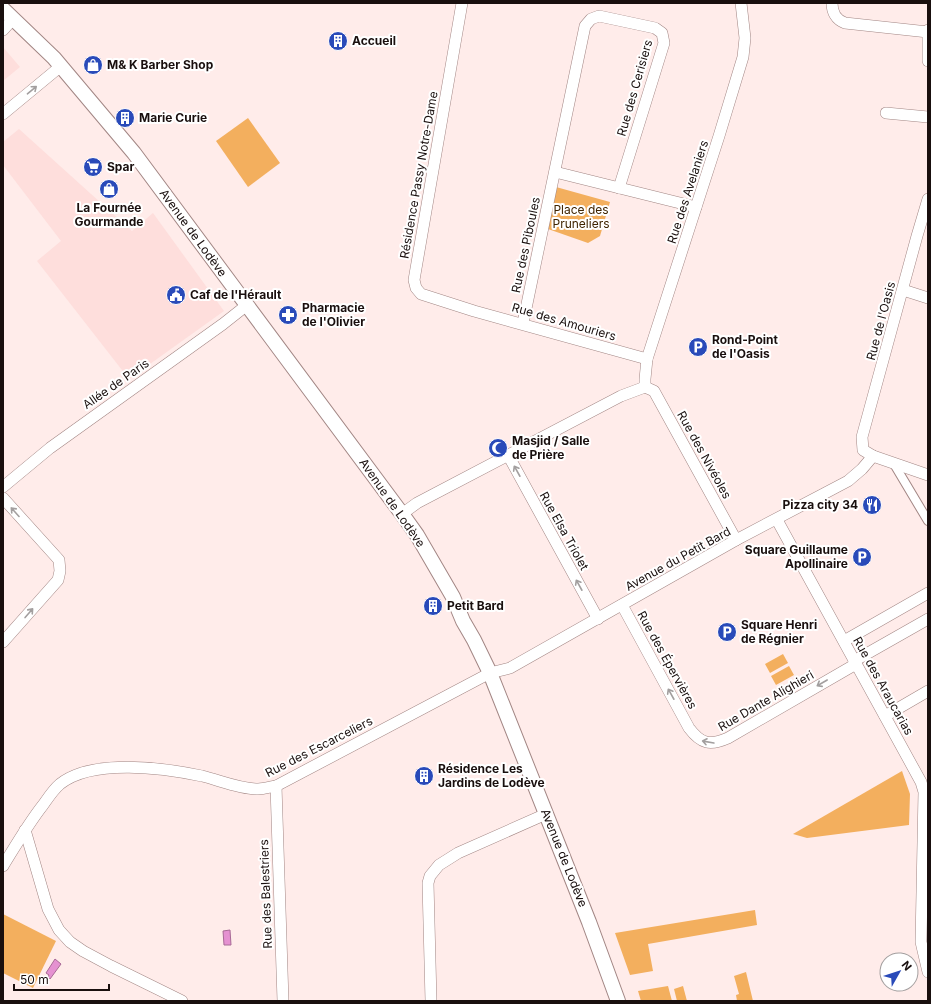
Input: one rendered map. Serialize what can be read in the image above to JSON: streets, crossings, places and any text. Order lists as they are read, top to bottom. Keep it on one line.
{"streets":{"street":["Rue des Cerisiers","Résidence Passy Notre-Dame","Rue des Avelaniers","Avenue de Lodève","Rue des Piboules","Rue de l'Oasis","Rue des Amouriers","Allée de Paris","Rue des Nivéoles","Rue Elsa Triolet","Avenue du Petit Bard","Rue des Épervières","Rue des Araucarias","Rue Dante Alighieri","Rue des Escarceliers","Rue des Balestriers"]},"crossings":[["Rue des Cerisiers","Rue des Piboules"],["Résidence Passy Notre-Dame","Rue des Amouriers"],["Rue des Avelaniers","Rue des Amouriers"],["Rue des Avelaniers","Rue des Nivéoles"],["Avenue de Lodève","Allée de Paris"],["Avenue de Lodève","Avenue du Petit Bard"],["Avenue de Lodève","Rue des Escarceliers"],["Rue des Piboules","Rue des Amouriers"],["Rue de l'Oasis","Avenue du Petit Bard"],["Rue des Nivéoles","Avenue du Petit Bard"],["Rue Elsa Triolet","Avenue du Petit Bard"],["Avenue du Petit Bard","Rue des Épervières"],["Avenue du Petit Bard","Rue des Araucarias"],["Avenue du Petit Bard","Rue des Escarceliers"],["Rue des Épervières","Rue Dante Alighieri"],["Rue des Araucarias","Rue Dante Alighieri"],["Rue des Escarceliers","Rue des Balestriers"]],"one_way":["Rue Elsa Triolet","Rue des Épervières","Rue Dante Alighieri"],"parks":["Place des Pruneliers"],"places":{"building":["Accueil","Marie Curie","Petit Bard","Résidence Les Jardins de Lodève"],"shop":["M& K Barber Shop","La Fournée Gourmande"],"supermarket":["Spar"],"public building":["Caf de l'Hérault"],"pharmacy":["Pharmacie de l'Olivier"],"parking":["Rond-Point de l'Oasis","Square Guillaume Apollinaire","Square Henri de Régnier"],"mosque":["Masjid / Salle de Prière"],"restaurant":["Pizza city 34"]},"scale_bar":"50 m","north":"top right"}
